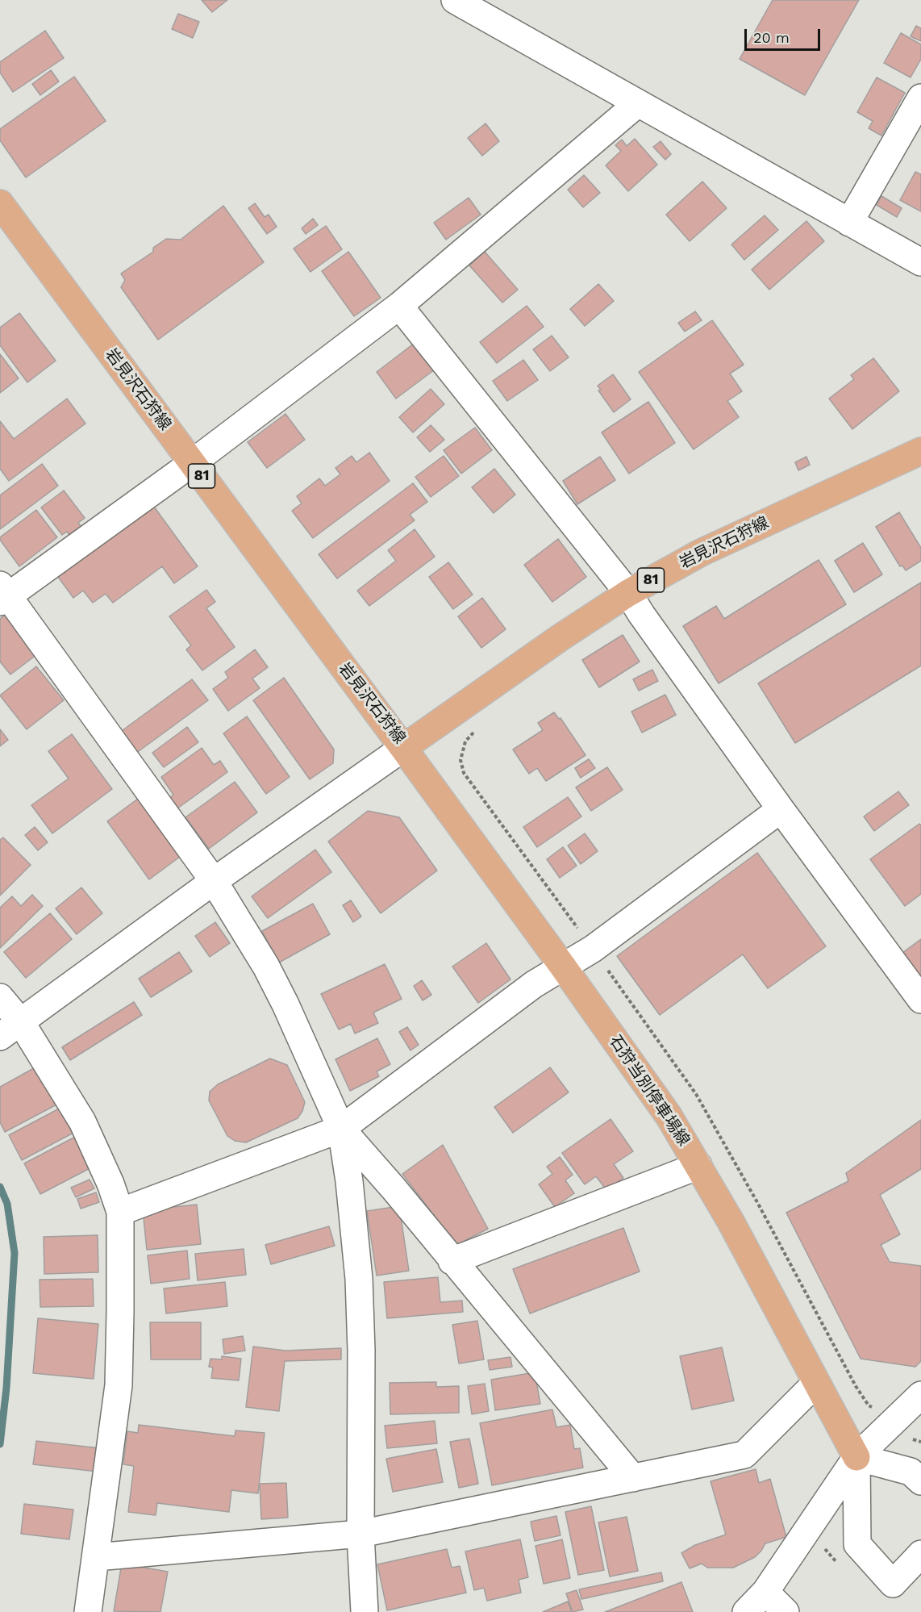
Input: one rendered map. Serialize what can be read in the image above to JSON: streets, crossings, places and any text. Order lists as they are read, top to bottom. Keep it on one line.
{"streets":{"main road":["岩見沢石狩線","81","石狩当別停車場線"]},"crossings":[["岩見沢石狩線","石狩当別停車場線"]],"scale_bar":"20 m"}
